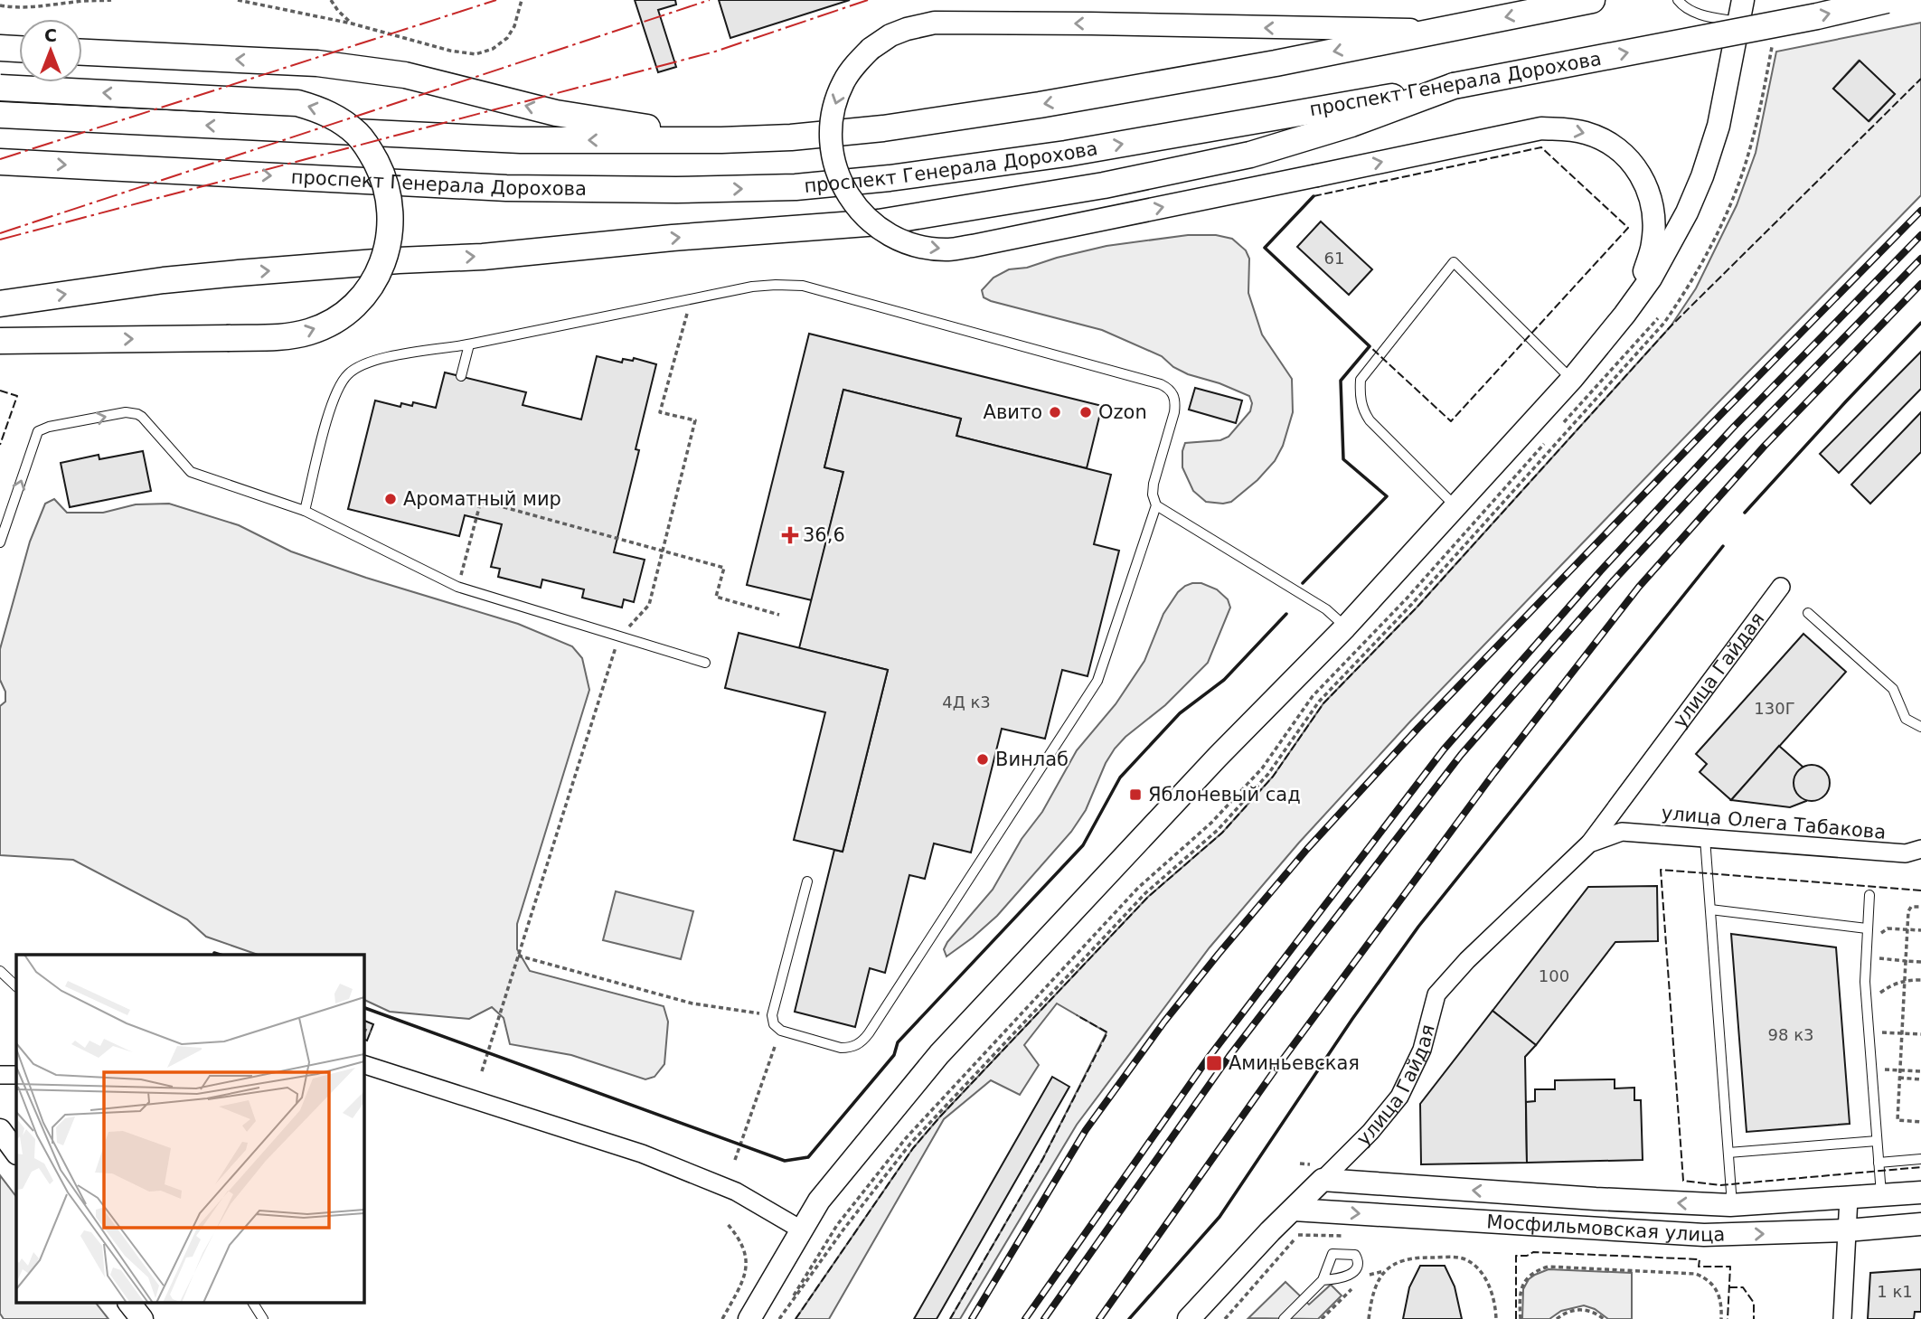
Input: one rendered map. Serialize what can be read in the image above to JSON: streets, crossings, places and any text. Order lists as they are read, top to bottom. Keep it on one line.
{"streets":{"main road":["проспект Генерала Дорохова"],"street":["улица Гайдая","улица Олега Табакова","Мосфильмовская улица"]},"crossings":[["улица Гайдая","улица Олега Табакова"],["улица Гайдая","Мосфильмовская улица"]],"places":{"other":["Авито","Ozon","Ароматный мир","Винлаб"],"health":["36,6"],"transit":["Яблоневый сад","Аминьевская"]},"house_numbers":["61","4Д к3","130Г","100","98 к3","1 к1"],"north":"top"}
